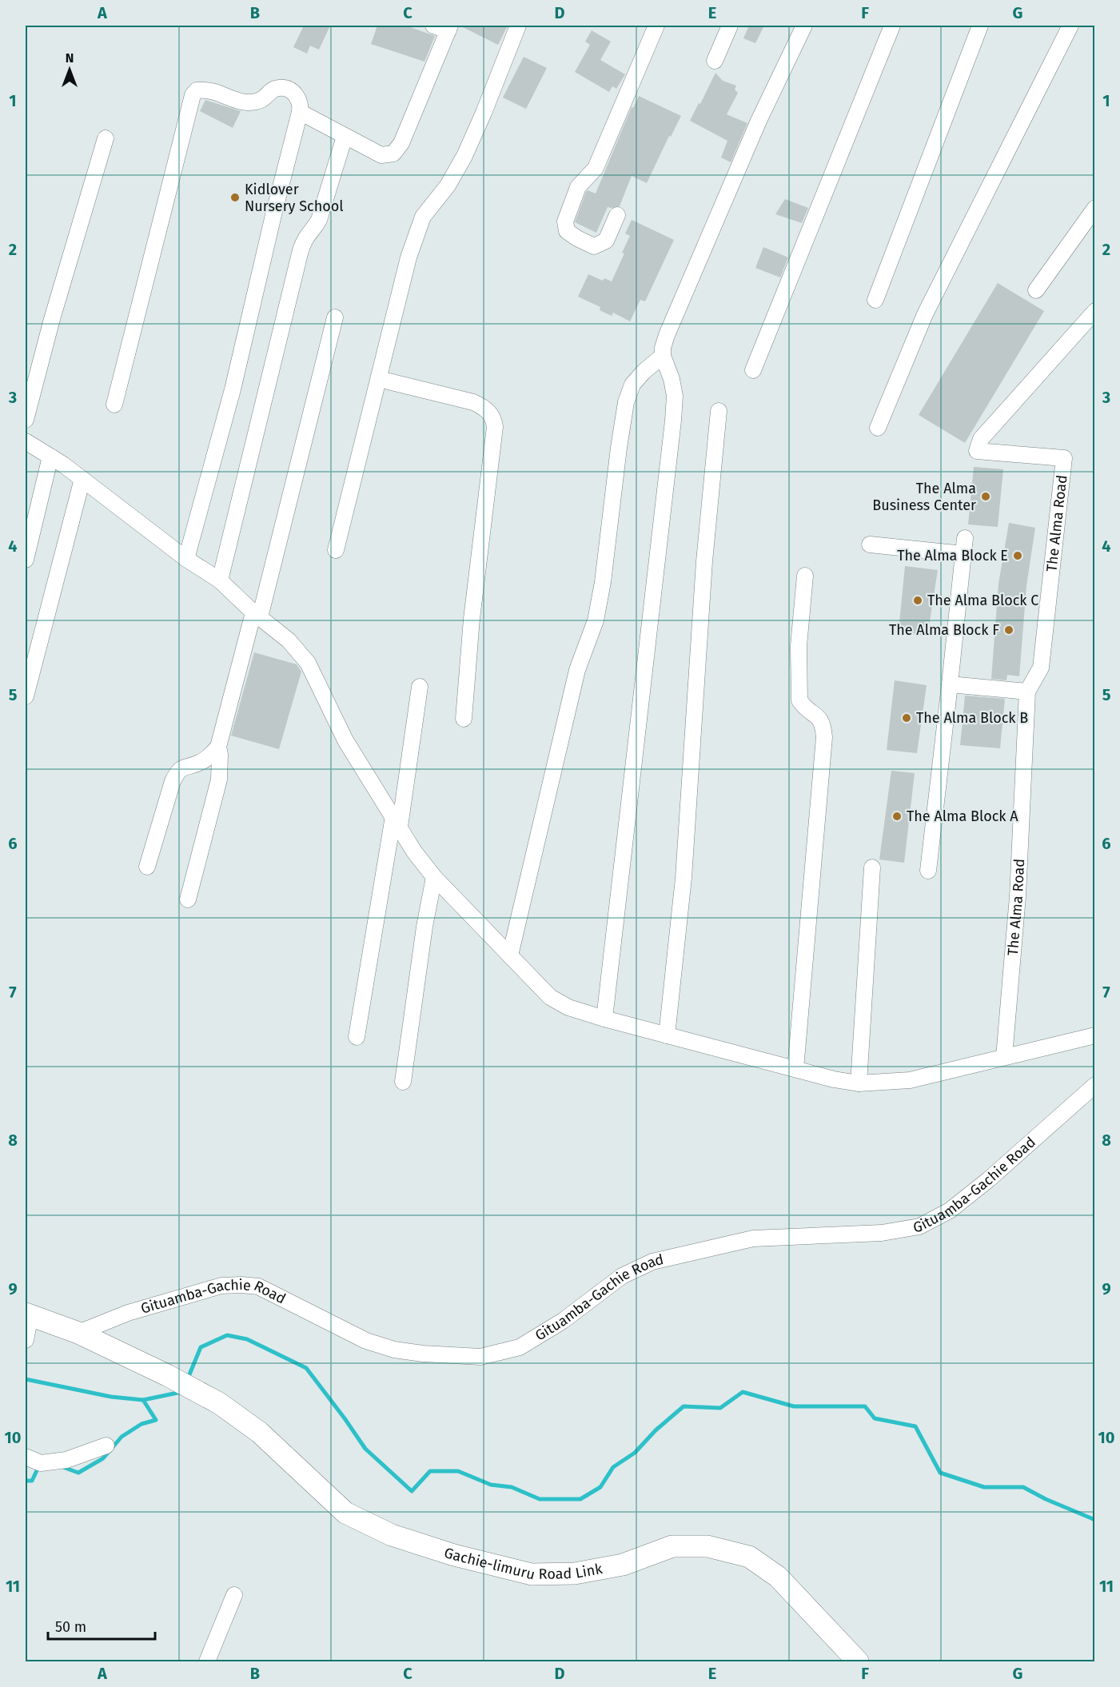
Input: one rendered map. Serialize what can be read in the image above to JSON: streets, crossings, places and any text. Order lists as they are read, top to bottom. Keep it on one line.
{"streets":{"main road":["Gachie-limuru Road Link"],"street":["The Alma Road","Gituamba-Gachie Road"]},"crossings":[["Gituamba-Gachie Road","Gachie-limuru Road Link"]],"places":["Kidlover Nursery School","The Alma Business Center","The Alma Block E","The Alma Block C","The Alma Block F","The Alma Block B","The Alma Block A"],"scale_bar":"50 m","north":"top","grid":{"columns":["A","B","C","D","E","F","G"],"rows":["1","2","3","4","5","6","7","8","9","10","11"]}}
